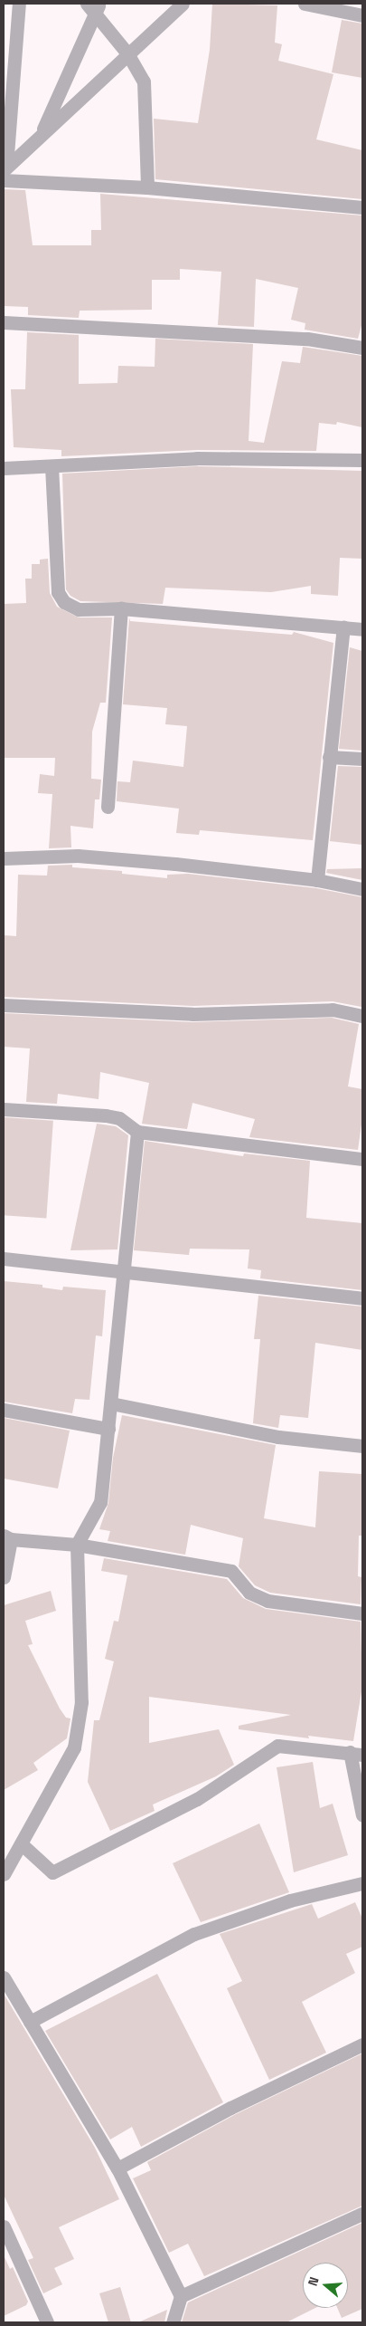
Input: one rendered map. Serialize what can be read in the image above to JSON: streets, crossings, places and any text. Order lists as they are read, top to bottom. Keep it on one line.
{"north":"left"}
